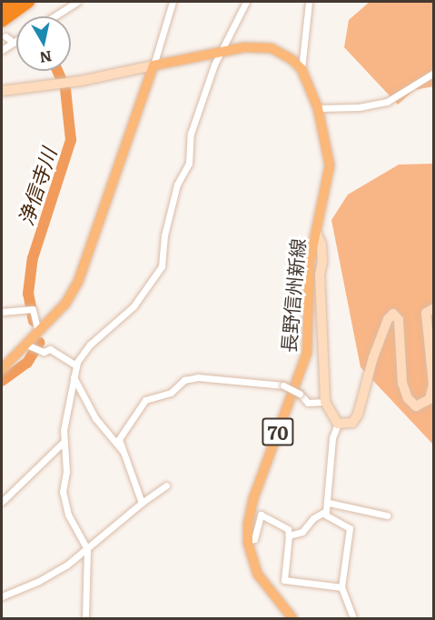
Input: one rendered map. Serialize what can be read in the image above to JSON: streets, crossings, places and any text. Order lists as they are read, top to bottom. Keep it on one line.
{"streets":{"main road":["長野信州新線","70"]},"water":["浄信寺川"],"north":"bottom"}
